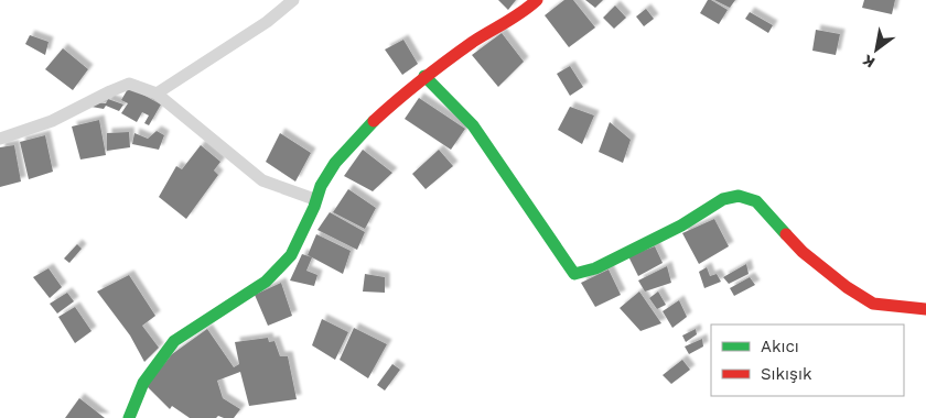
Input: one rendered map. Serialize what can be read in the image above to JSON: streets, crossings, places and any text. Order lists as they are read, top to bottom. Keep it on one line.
{"legend":["Akıcı","Sıkışık"],"north":"bottom left"}
